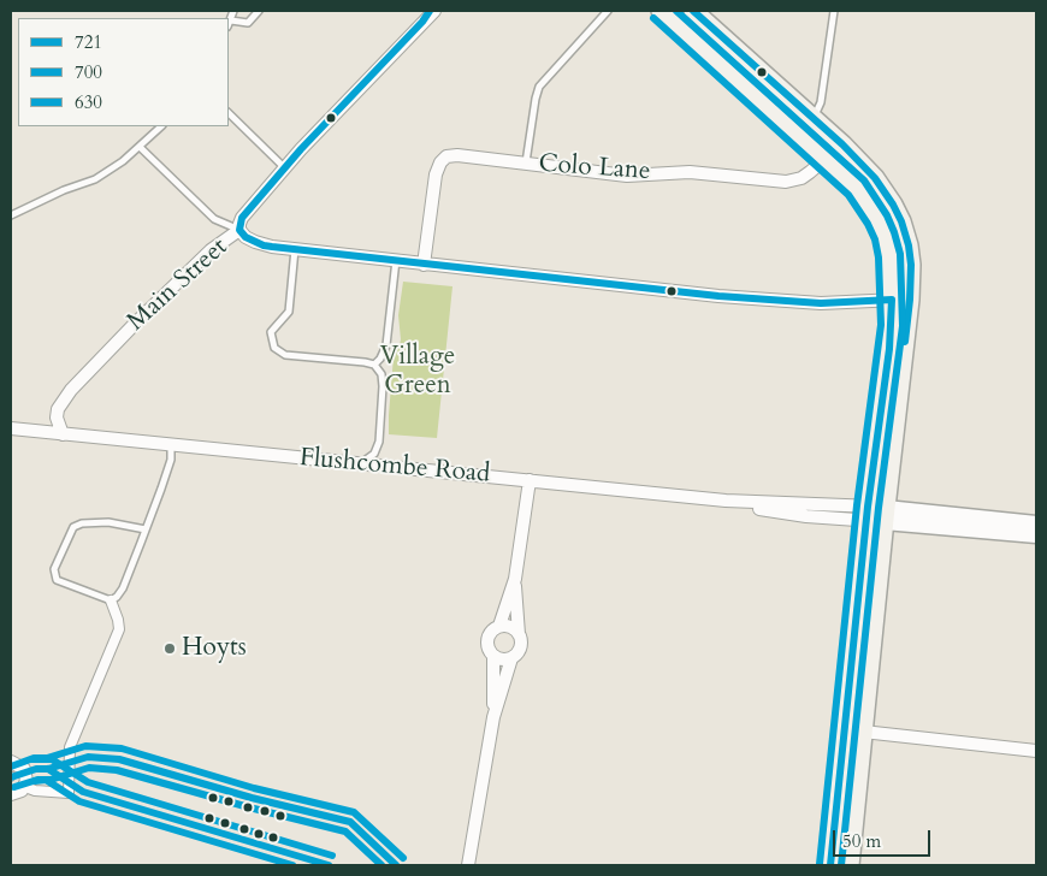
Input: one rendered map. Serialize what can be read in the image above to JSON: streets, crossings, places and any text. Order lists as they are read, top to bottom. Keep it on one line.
{"streets":{"street":["Colo Lane","Main Street","Flushcombe Road"]},"crossings":[["Main Street","Flushcombe Road"]],"parks":["Village Green"],"places":["Hoyts"],"lines":["transit line 721","transit line 630","transit line 700"],"legend":["721","700","630"],"scale_bar":"50 m"}
